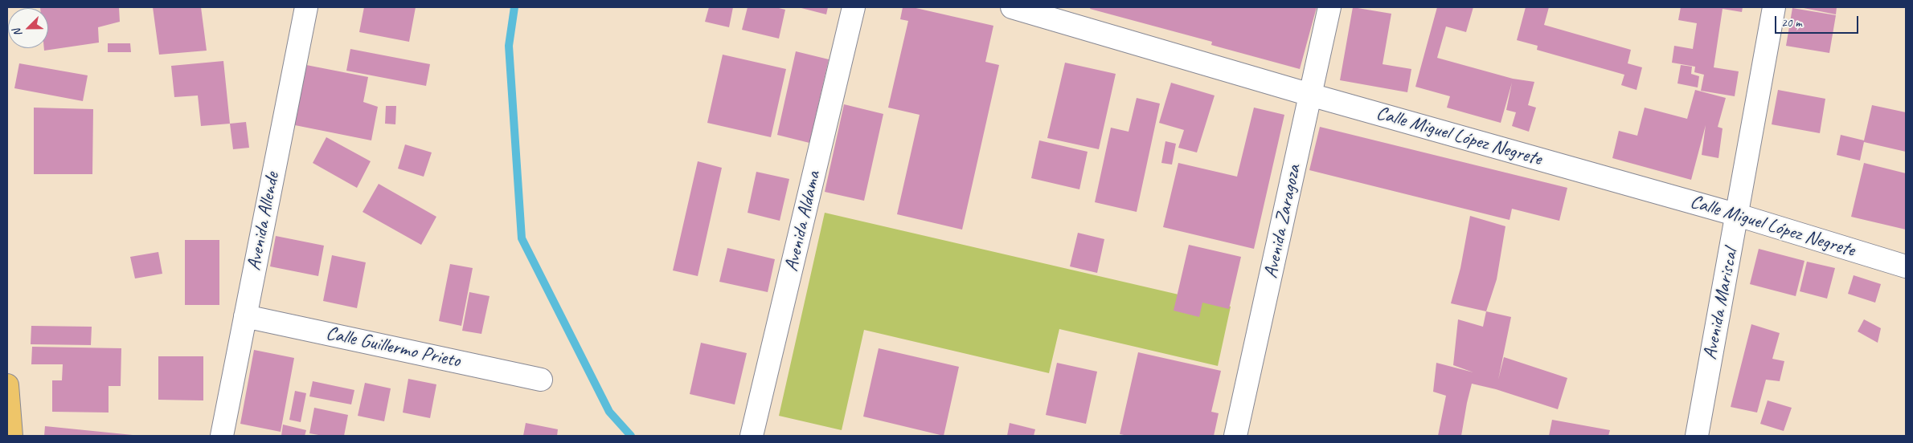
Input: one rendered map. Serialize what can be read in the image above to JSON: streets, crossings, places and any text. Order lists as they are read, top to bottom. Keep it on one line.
{"streets":{"street":["Calle Miguel López Negrete","Avenida Allende","Avenida Aldama","Avenida Zaragoza","Avenida Mariscal","Calle Guillermo Prieto"]},"crossings":[["Calle Miguel López Negrete","Avenida Zaragoza"],["Calle Miguel López Negrete","Avenida Mariscal"],["Avenida Allende","Calle Guillermo Prieto"]],"scale_bar":"20 m","north":"bottom left"}
